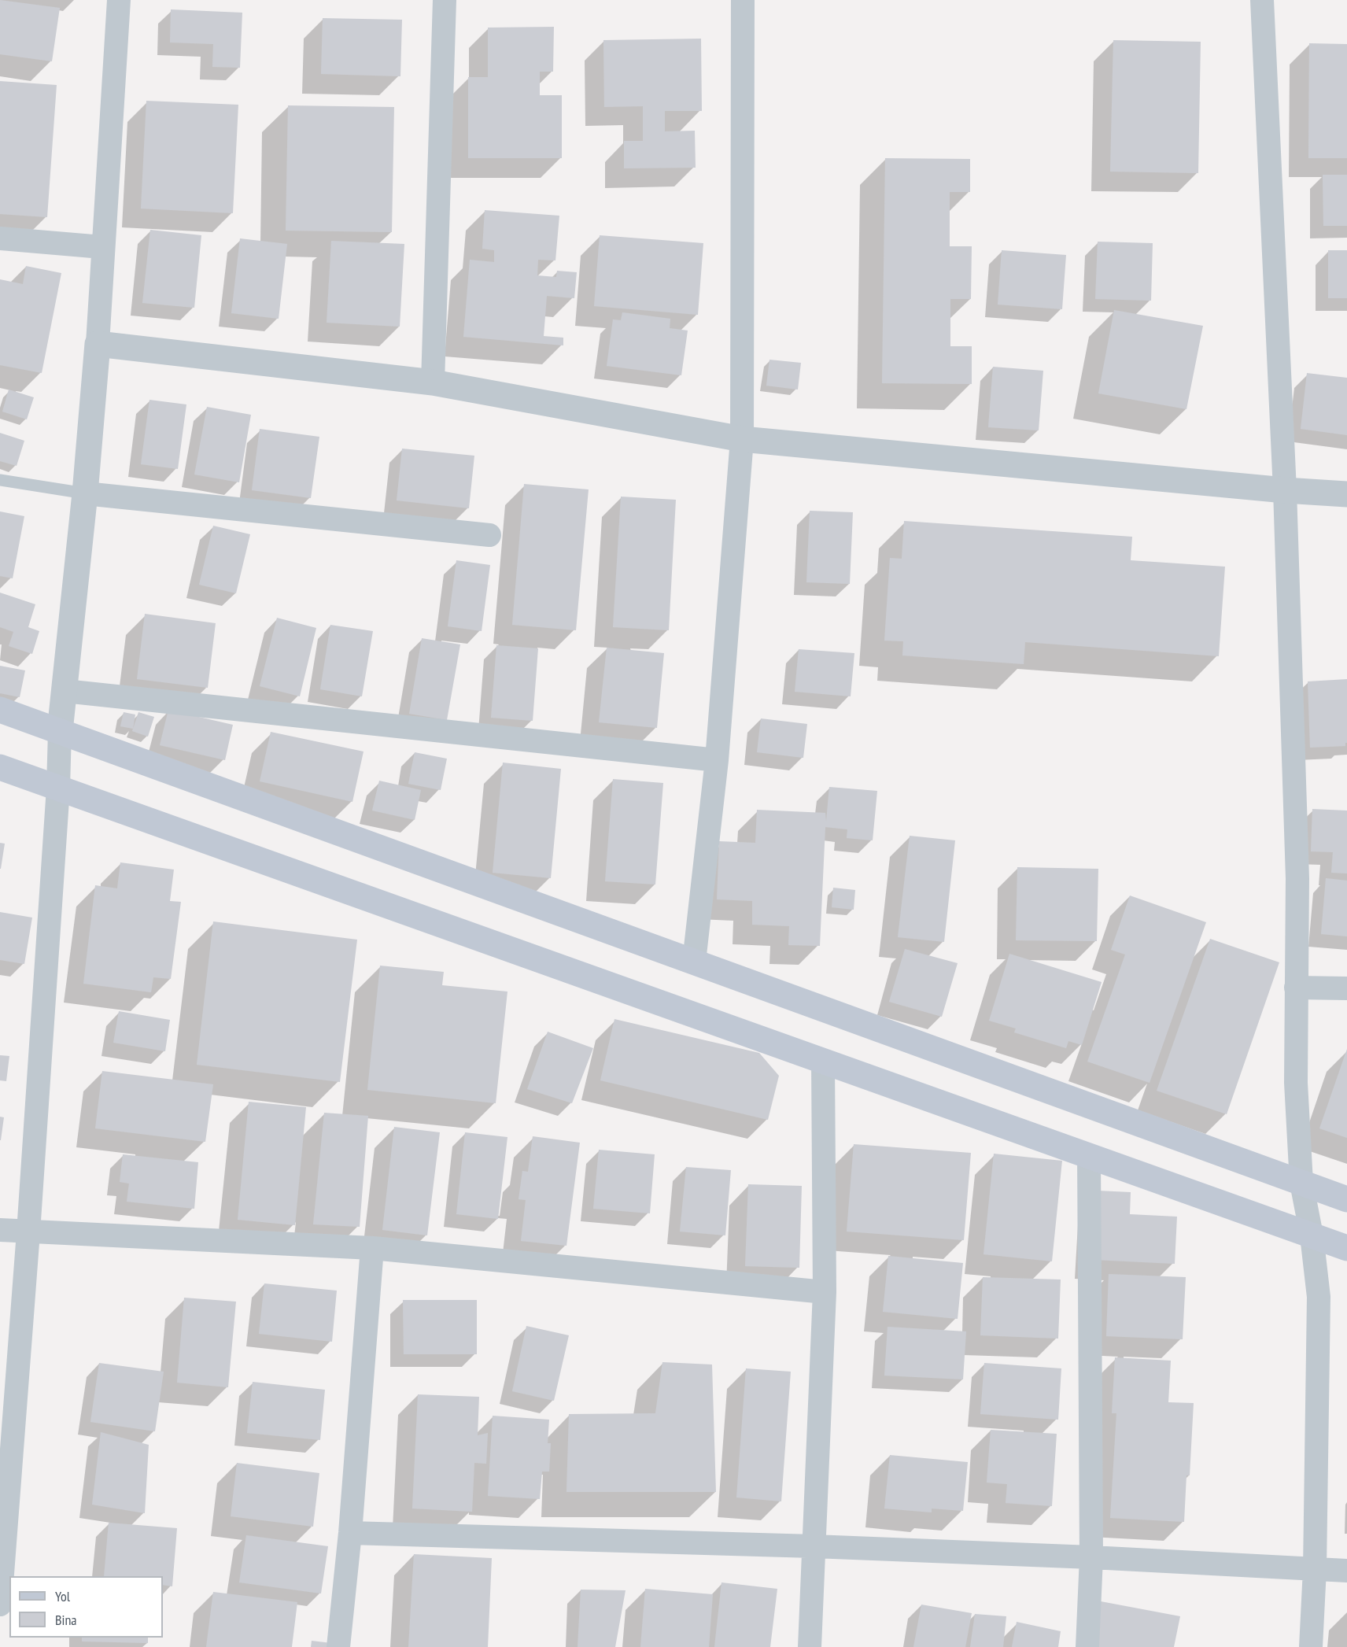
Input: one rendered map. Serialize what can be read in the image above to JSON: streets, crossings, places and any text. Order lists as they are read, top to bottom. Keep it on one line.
{"legend":["Yol","Bina"]}
